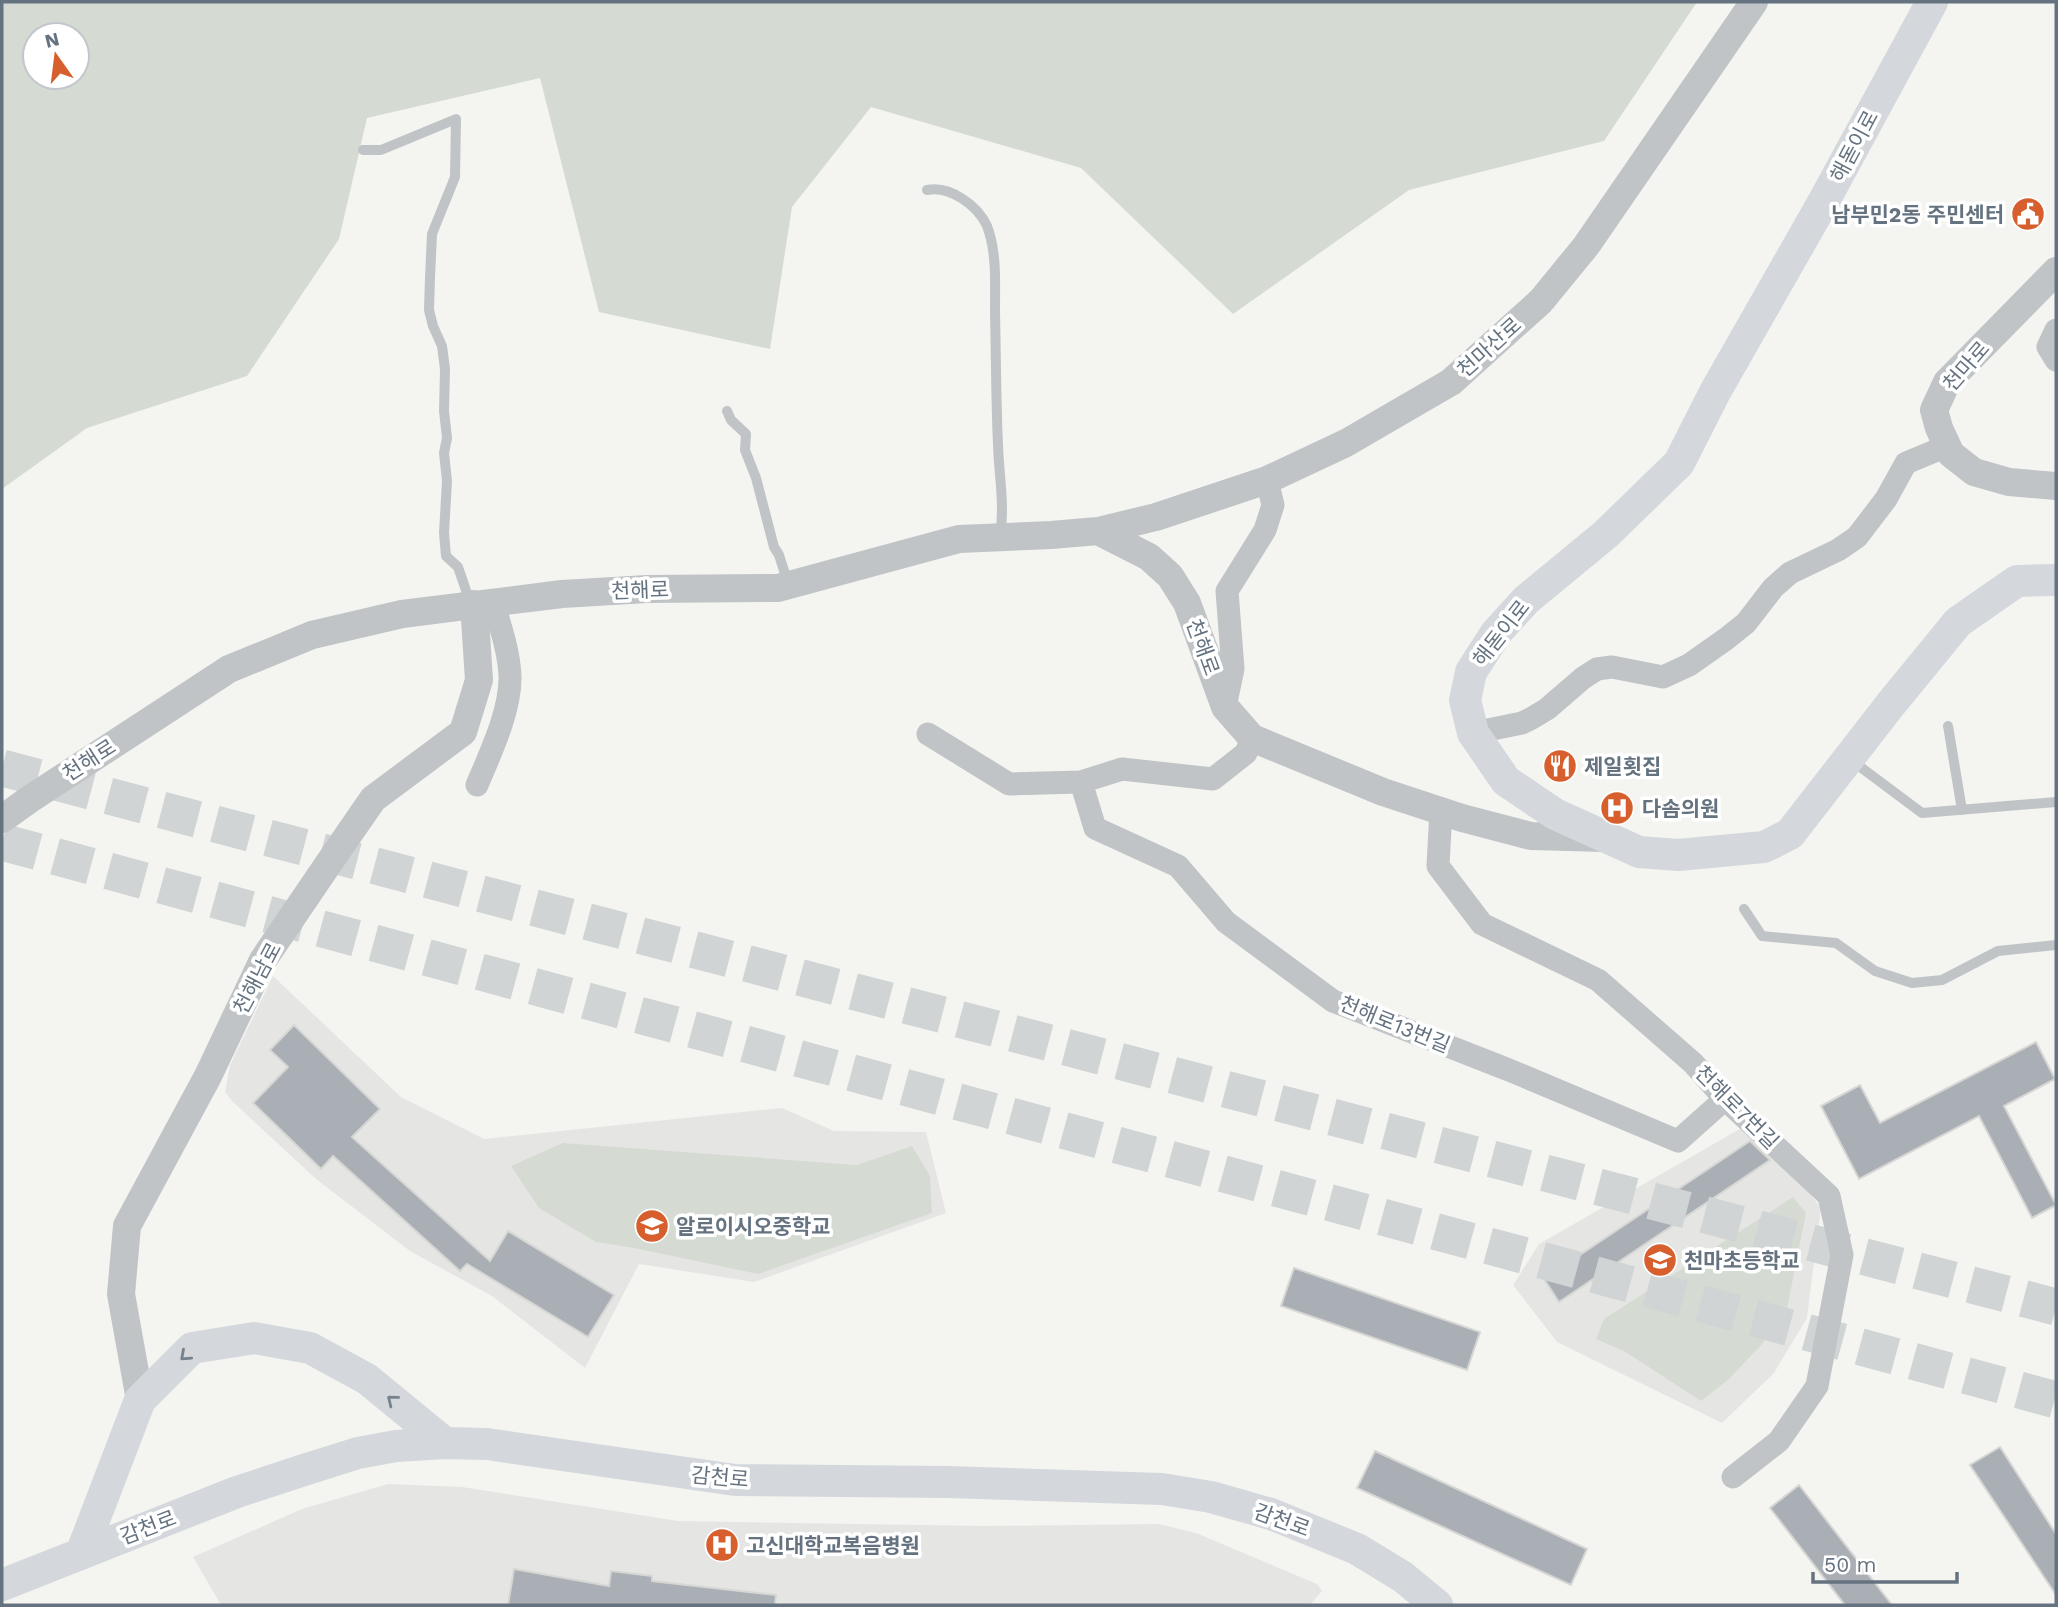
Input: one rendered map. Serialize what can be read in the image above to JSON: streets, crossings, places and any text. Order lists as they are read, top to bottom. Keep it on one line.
{"streets":{"main road":["해돋이로","감천로"],"street":["천마산로","천마로","천해로","천해남로","천해로13번길","천해로7번길"]},"crossings":[["해돋이로","천해로"],["천마산로","천해로"],["천해로","천해남로"],["천해로","천해로7번길"],["천해로13번길","천해로7번길"]],"places":{"public building":["남부민2동 주민센터"],"restaurant":["제일횟집"],"hospital":["다솜의원","고신대학교복음병원"],"school or university":["알로이시오중학교","천마초등학교"]},"scale_bar":"50 m","north":"top"}
